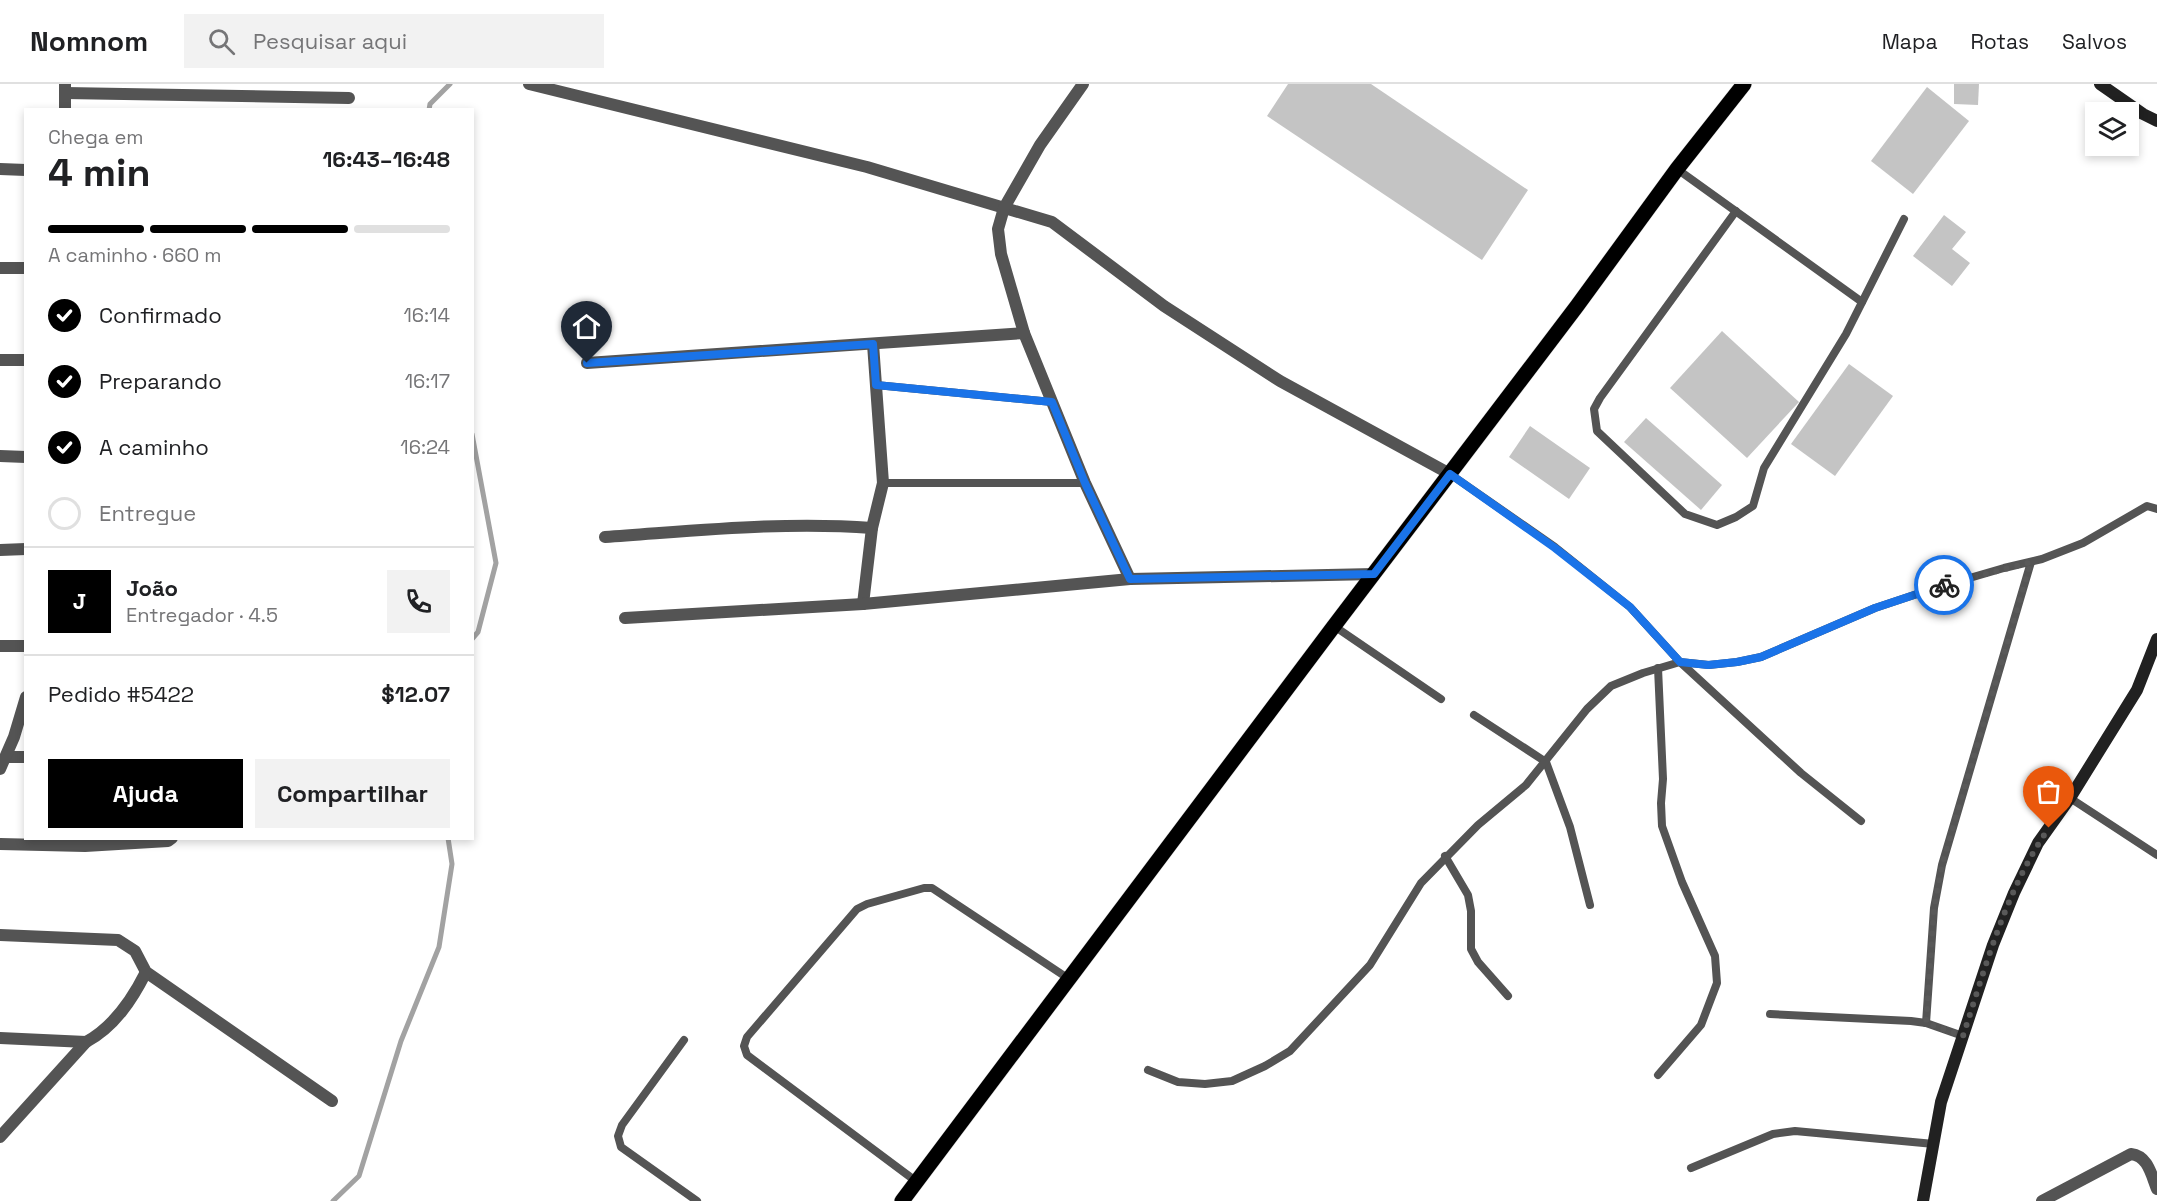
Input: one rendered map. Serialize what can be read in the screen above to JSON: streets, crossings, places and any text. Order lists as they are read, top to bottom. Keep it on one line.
{"page":{"header":"Nomnom","search":"Pesquisar aqui","nav":["Mapa","Rotas","Salvos"],"heading":["4 min","Chega em","16:43–16:48"],"panel":["João","Entregador · 4.5","Pedido #5422","$12.07"],"bar":"A caminho · 660 m","list":[["Confirmado","16:14"],["Preparando","16:17"],["A caminho","16:24"],"Entregue"],"round":"J","buttons":["Ajuda","Compartilhar"]}}
